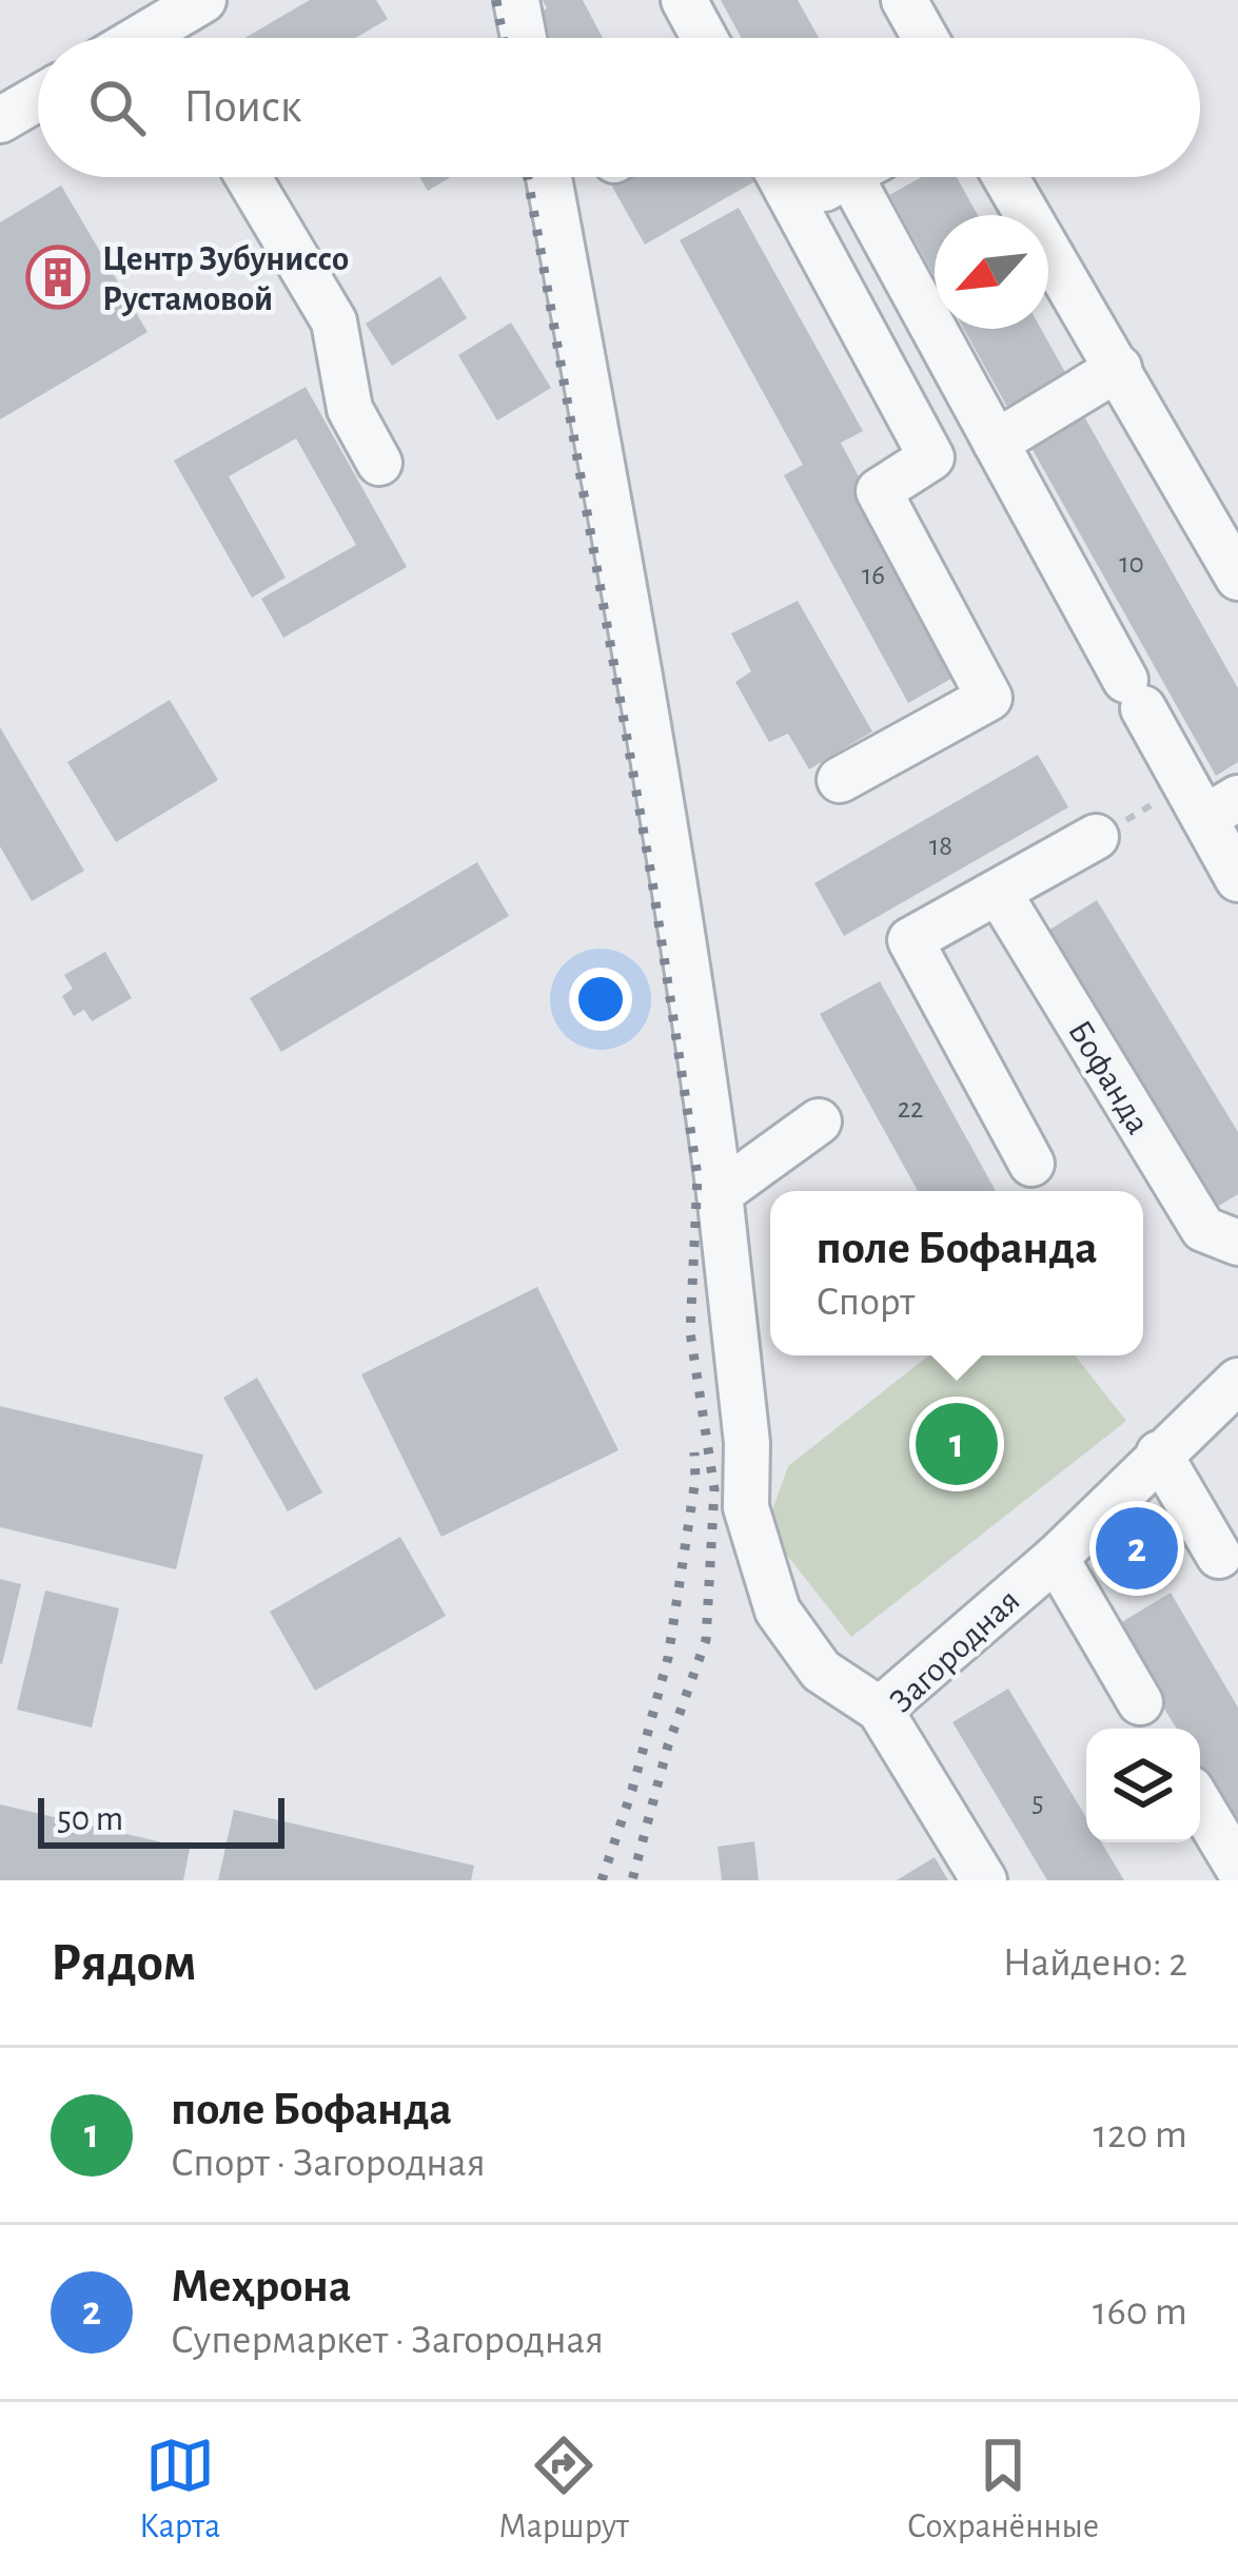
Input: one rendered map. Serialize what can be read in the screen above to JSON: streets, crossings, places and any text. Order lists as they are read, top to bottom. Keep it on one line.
{"streets":{"street":["Бофанда","Загородная"]},"places":{"building":["Центр Зубуниссо Рустамовой"]},"house_numbers":["10","16","18","22","5"],"scale_bar":"50 m","north":"bottom left","page":{"search":"Поиск","popup":["поле Бофанда","Спорт"],"pins":["1","2"],"scale":"50 m","heading":["Рядом","Найдено: 2"],"list":[{"mark":"1","name":"поле Бофанда","note":"Спорт · Загородная","value":"120 m"},{"mark":"2","name":"Меҳрона","note":"Супермаркет · Загородная","value":"160 m"}],"nav":["Карта","Маршрут","Сохранённые"]}}
